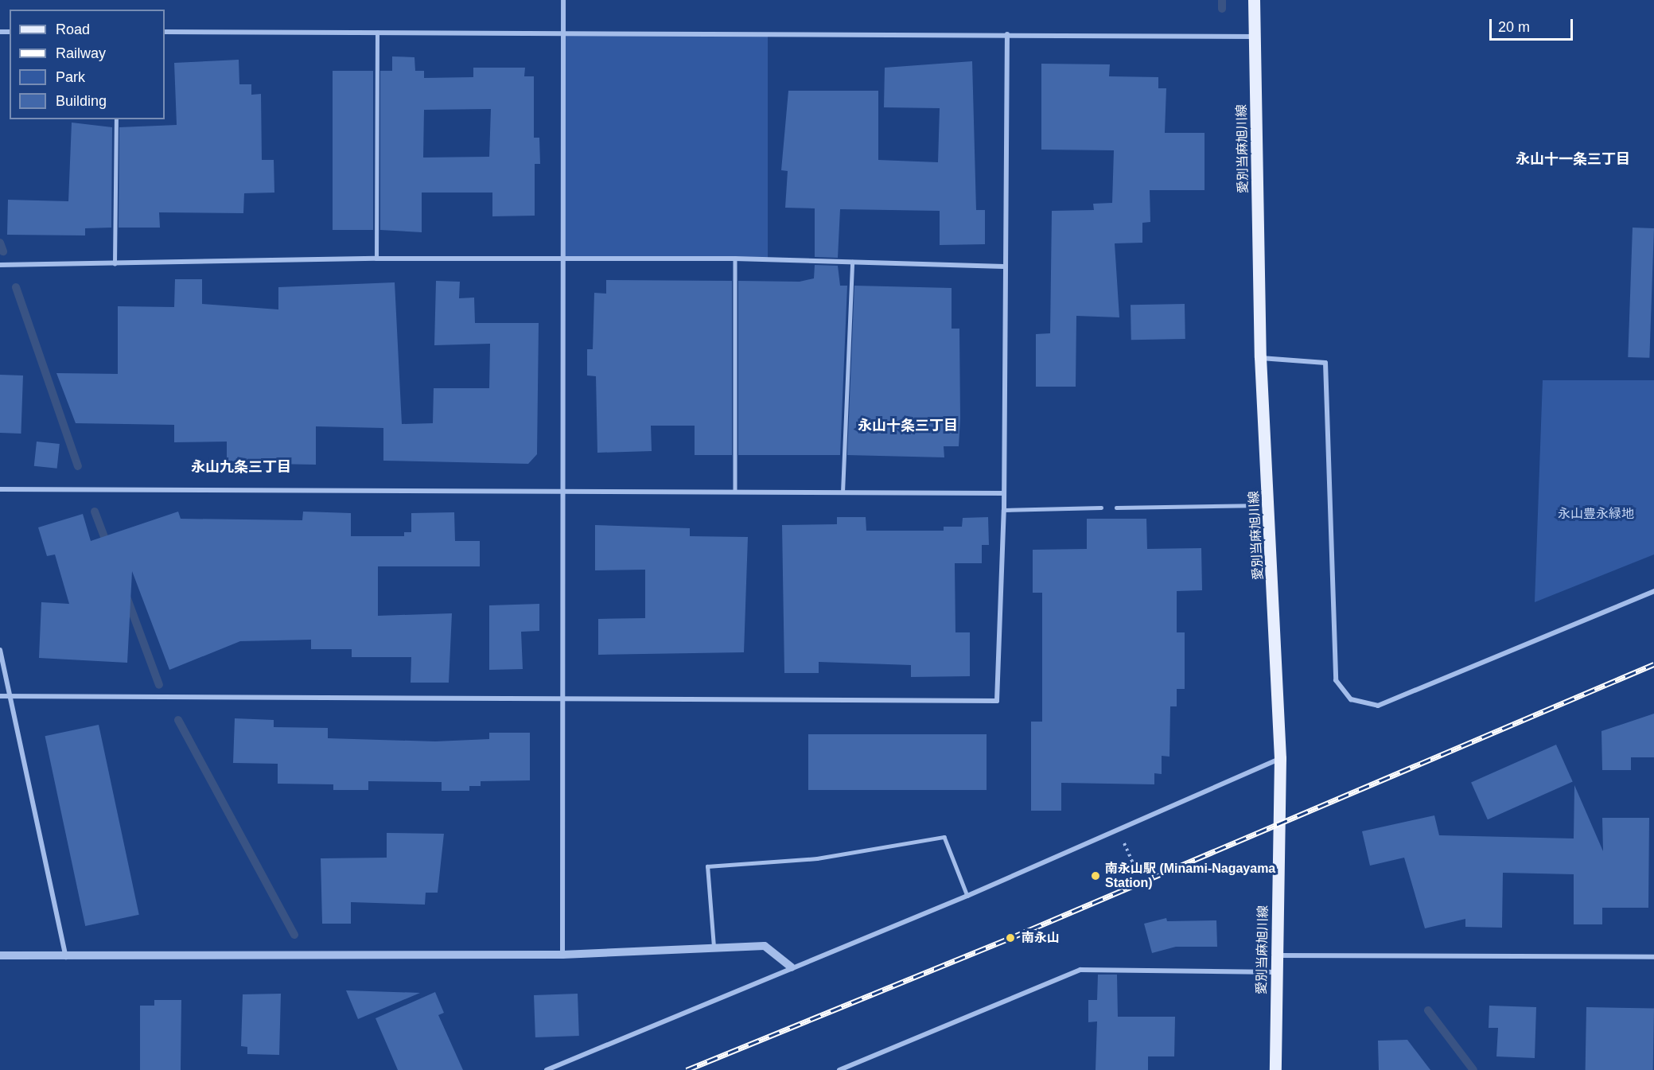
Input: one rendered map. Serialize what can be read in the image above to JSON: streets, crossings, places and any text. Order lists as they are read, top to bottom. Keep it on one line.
{"streets":{"main road":["愛別当麻旭川線"]},"districts":["永山十一条三丁目","永山十条三丁目","永山九条三丁目"],"parks":["永山豊永緑地"],"places":["南永山駅 (Minami-Nagayama Station)","南永山"],"legend":["Road","Railway","Park","Building"],"scale_bar":"20 m"}
